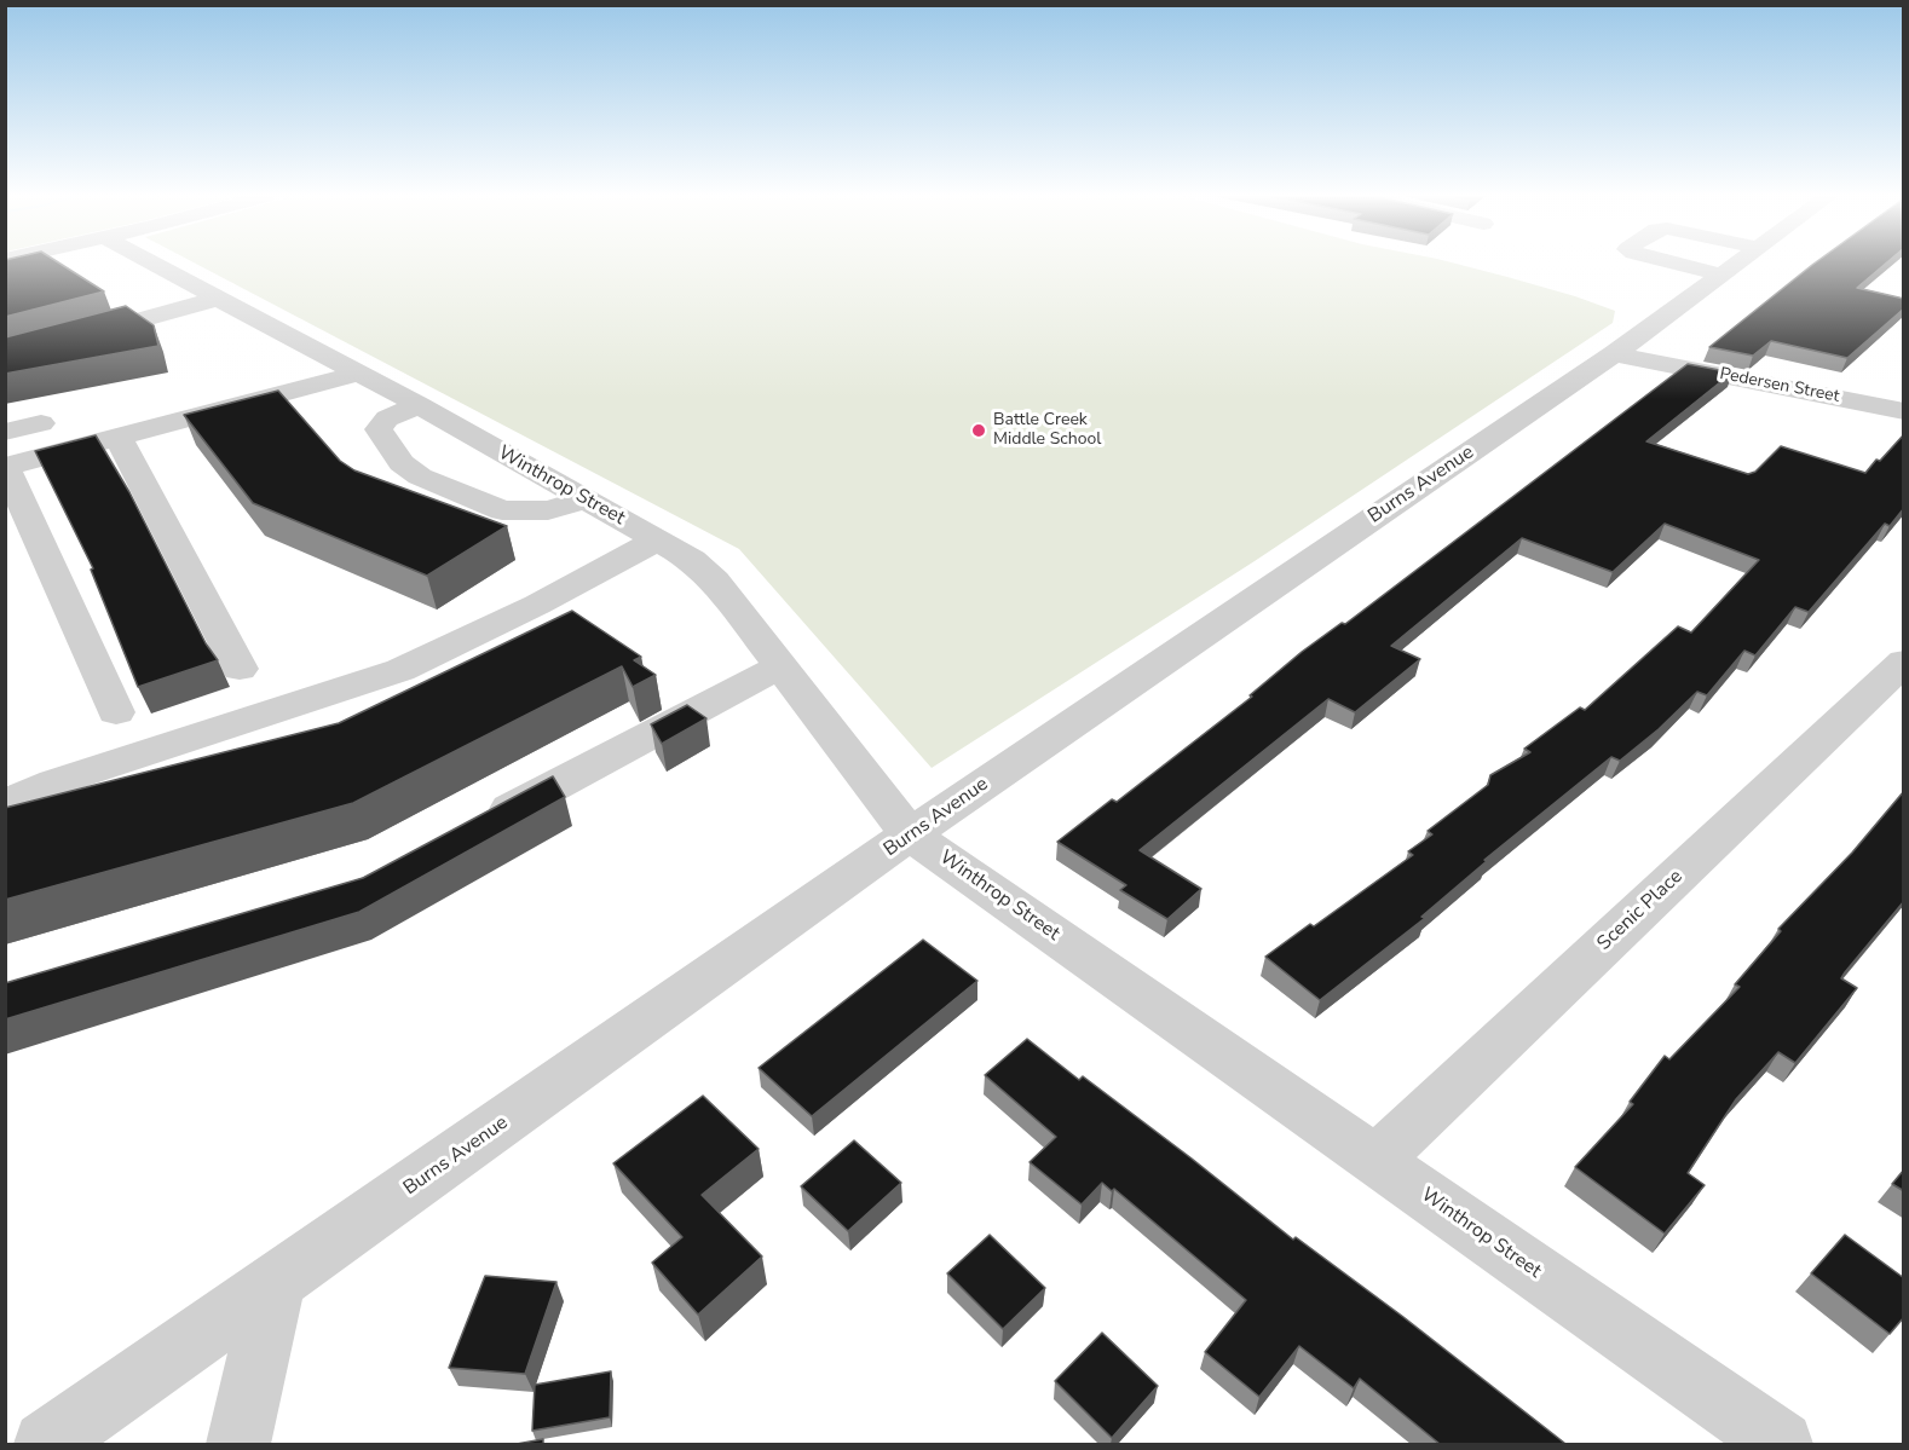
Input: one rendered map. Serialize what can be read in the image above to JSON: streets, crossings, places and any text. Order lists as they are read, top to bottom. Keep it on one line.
{"streets":{"street":["Pedersen Street","Burns Avenue","Winthrop Street","Scenic Place"]},"crossings":[["Pedersen Street","Burns Avenue"],["Burns Avenue","Winthrop Street"],["Winthrop Street","Scenic Place"]],"places":["Battle Creek Middle School"]}
